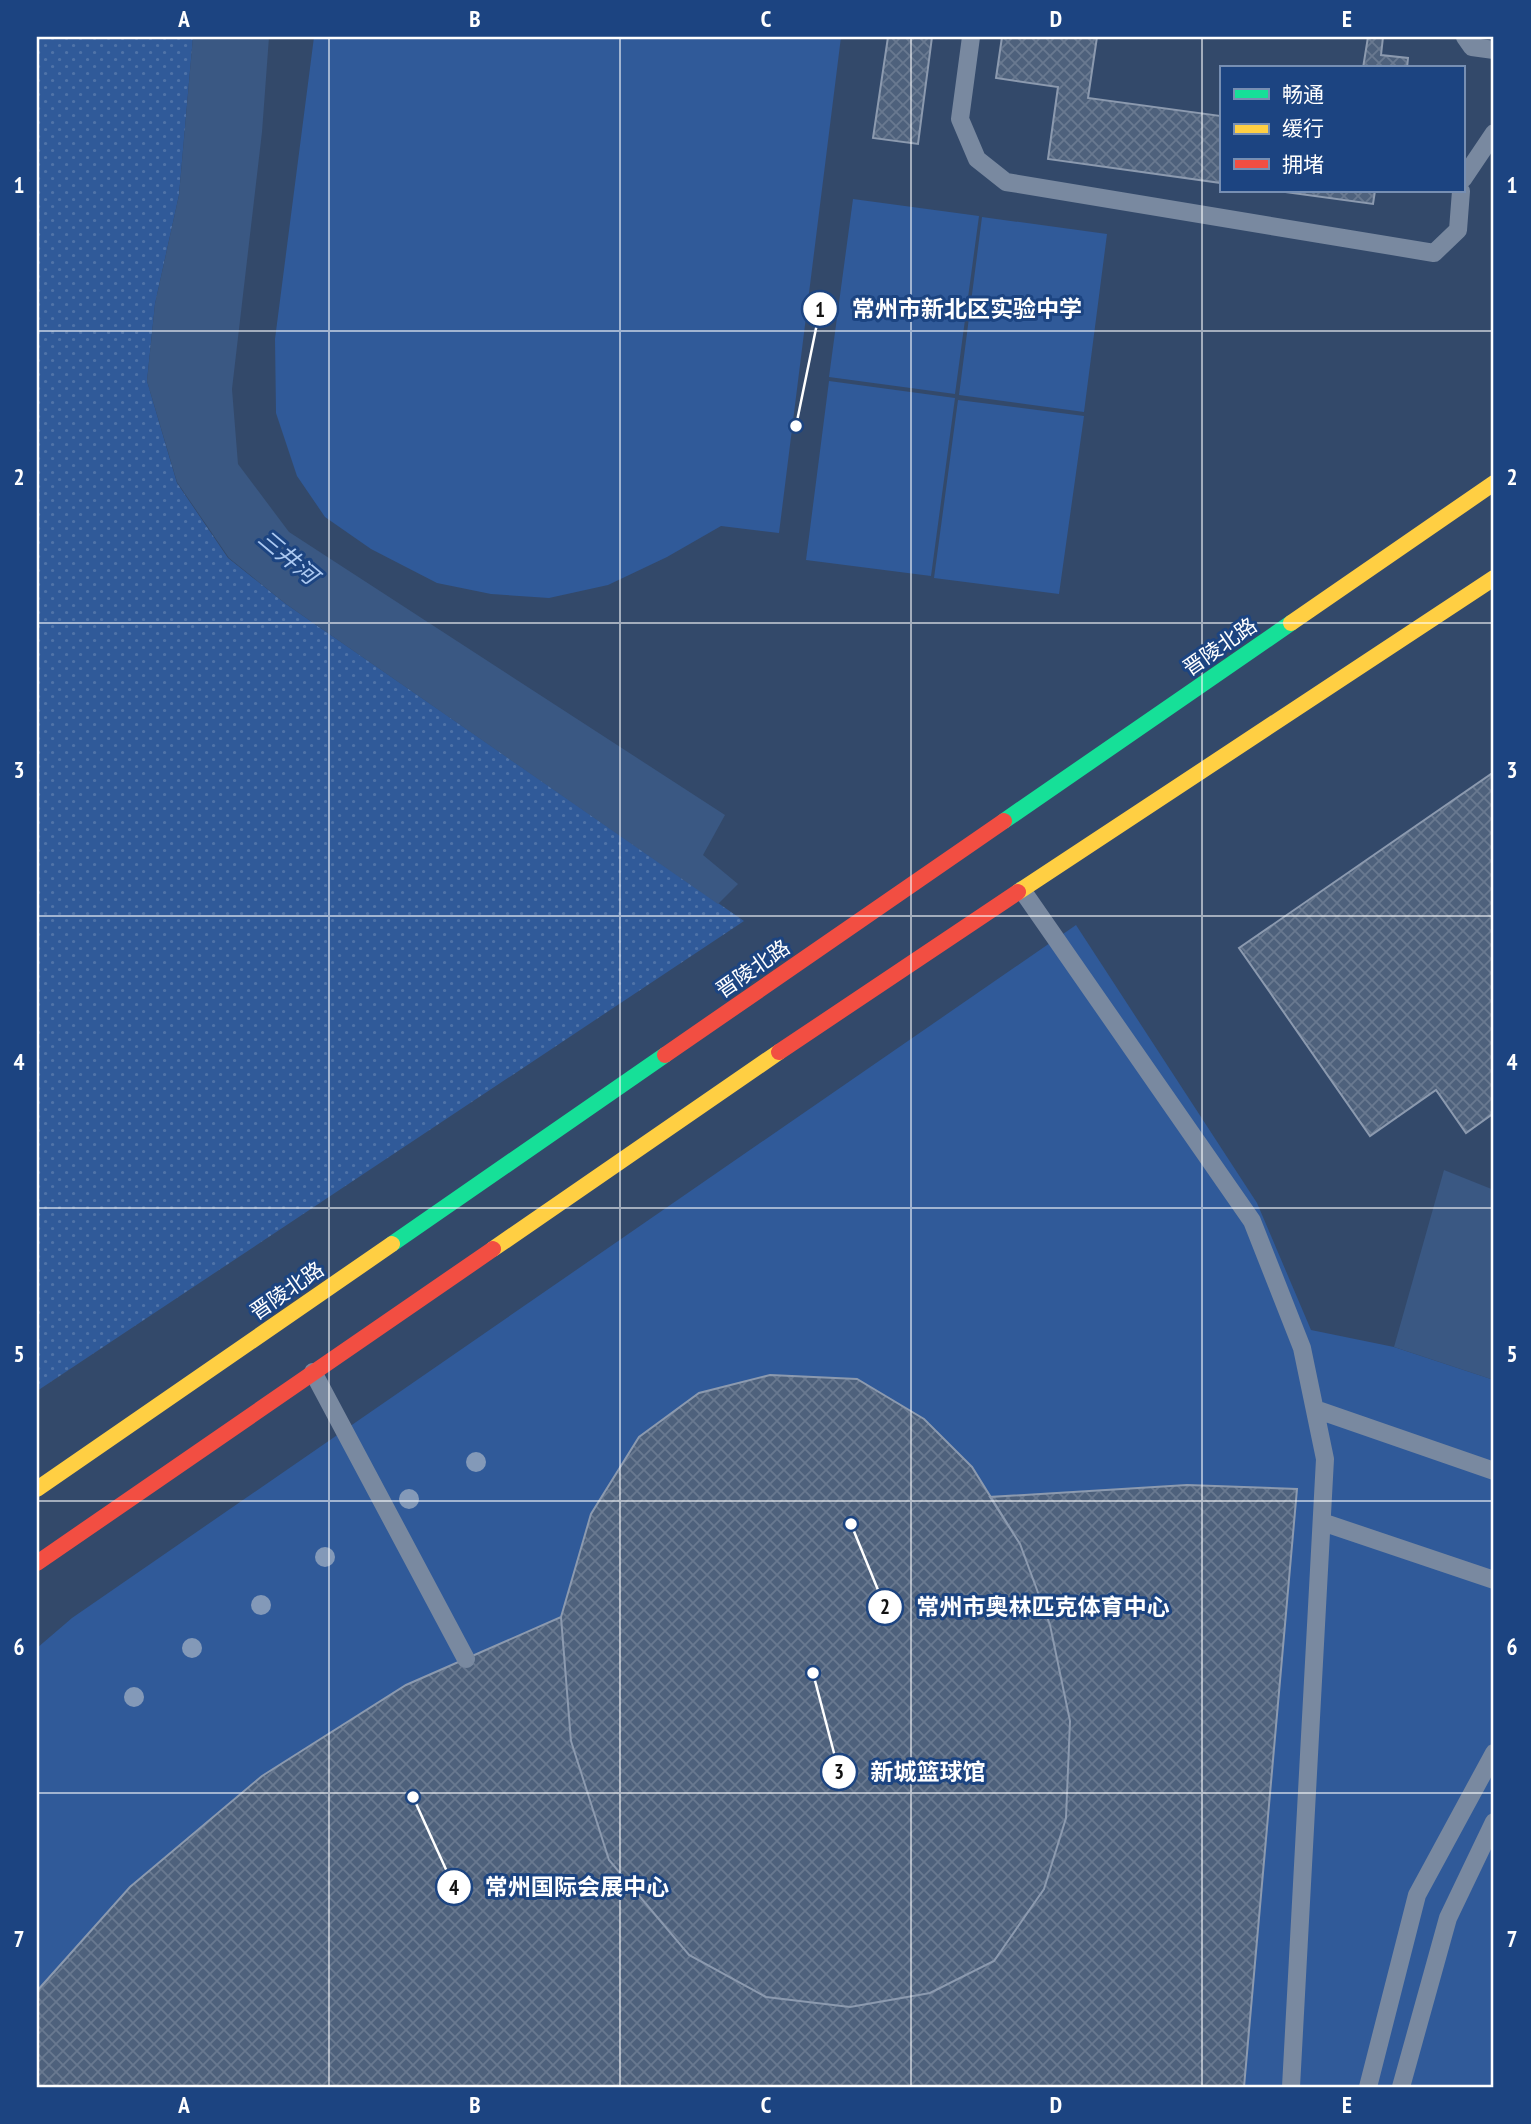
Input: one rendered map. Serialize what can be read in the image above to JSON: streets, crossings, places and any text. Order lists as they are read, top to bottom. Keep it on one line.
{"streets":{"main road":["晋陵北路"]},"water":["三井河"],"places":["常州市新北区实验中学","常州市奥林匹克体育中心","新城篮球馆","常州国际会展中心"],"legend":["畅通","缓行","拥堵"],"grid":{"columns":["A","B","C","D","E"],"rows":["1","2","3","4","5","6","7"]}}
